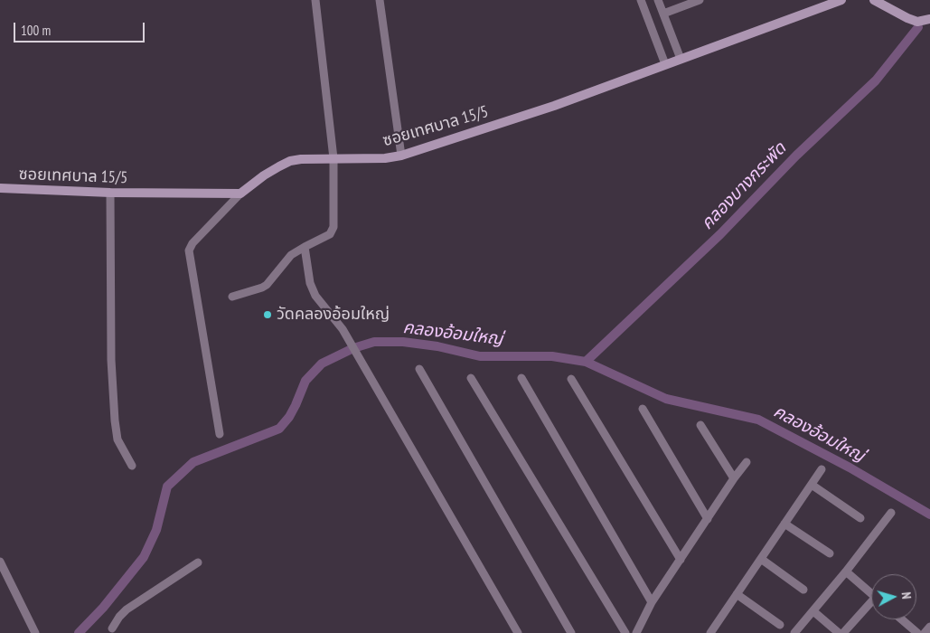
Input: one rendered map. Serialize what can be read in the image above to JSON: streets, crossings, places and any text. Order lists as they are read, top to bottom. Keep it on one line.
{"streets":{"street":["ซอยเทศบาล 15/5"]},"water":["คลองบางกระพัด","คลองอ้อมใหญ่"],"places":["วัดคลองอ้อมใหญ่"],"scale_bar":"100 m","north":"right"}
